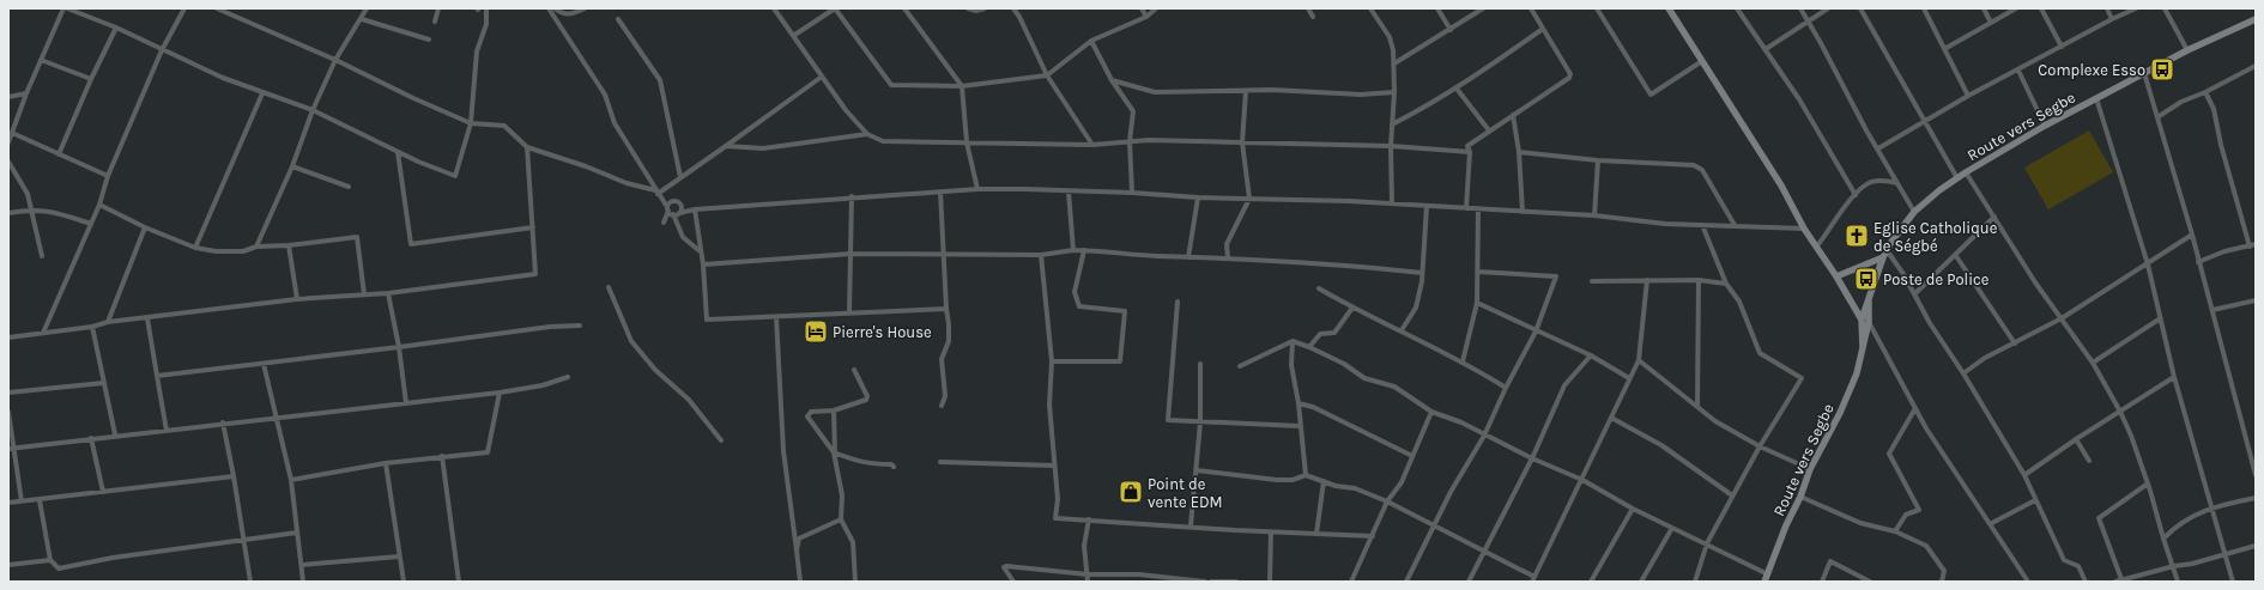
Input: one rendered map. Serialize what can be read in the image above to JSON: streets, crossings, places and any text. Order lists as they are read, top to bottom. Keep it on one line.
{"streets":{"main road":["Route vers Segbe"]},"places":{"bus stop":["Complexe Esso","Poste de Police"],"church":["Eglise Catholique de Ségbé"],"hotel":["Pierre's House"],"shop":["Point de vente EDM"]}}
